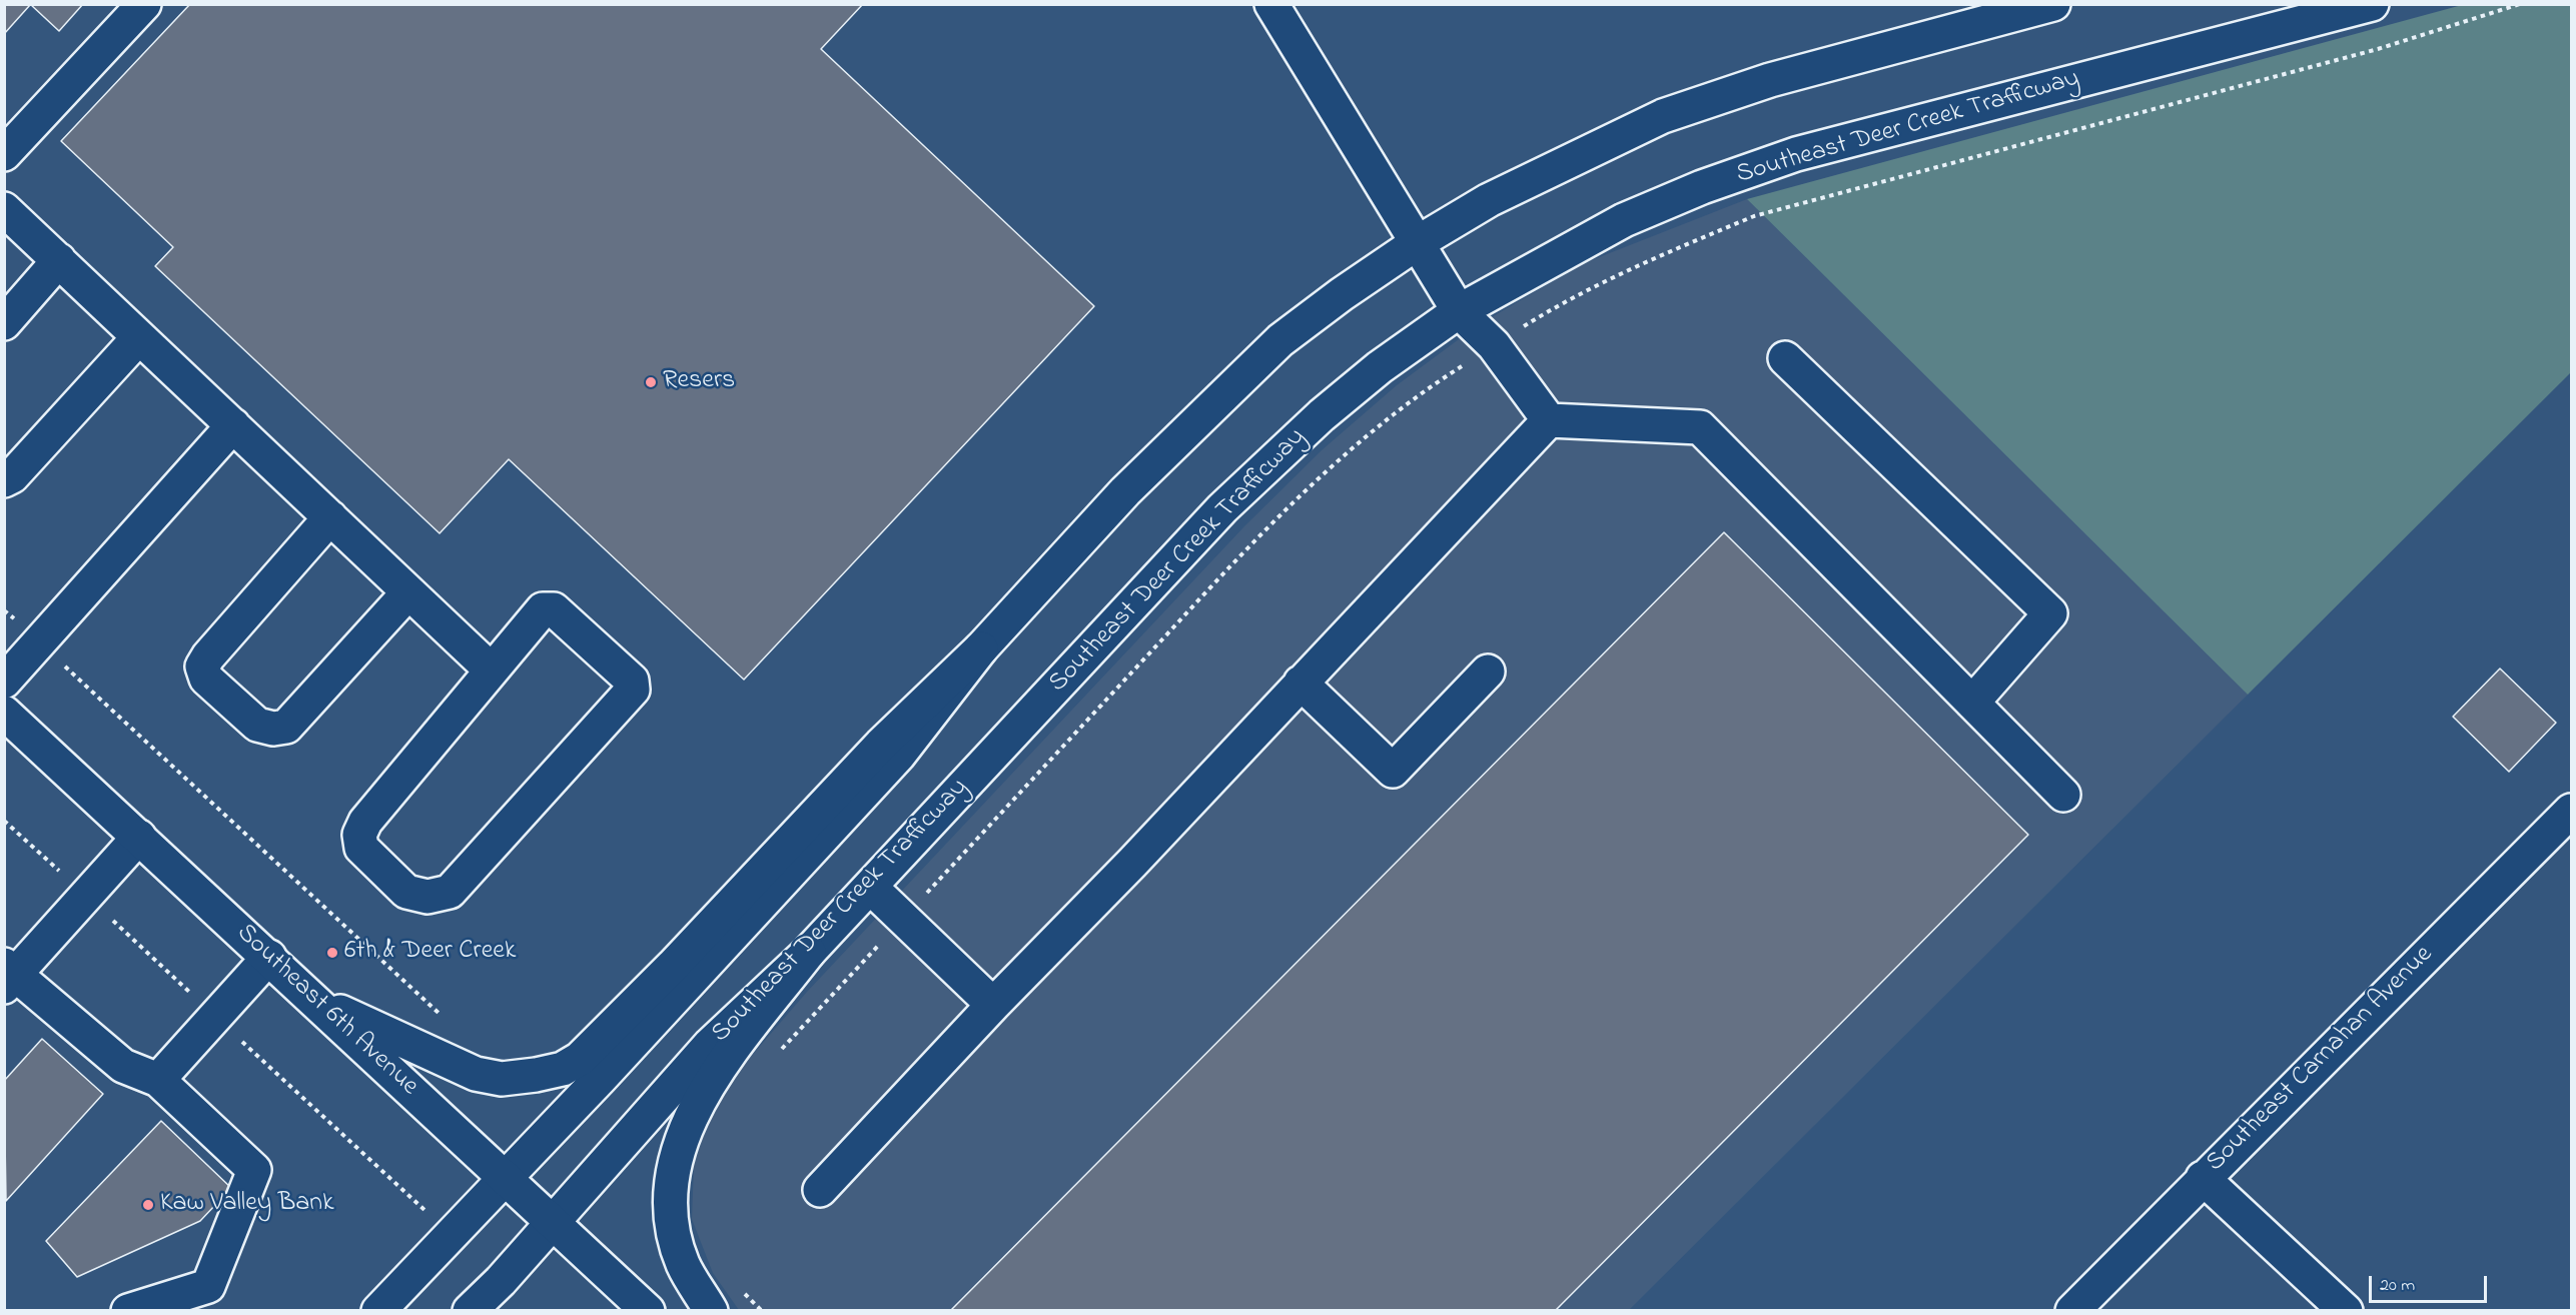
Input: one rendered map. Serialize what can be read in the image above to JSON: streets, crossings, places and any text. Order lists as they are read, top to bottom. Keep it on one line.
{"streets":{"street":["Southeast Deer Creek Trafficway","Southeast 6th Avenue","Southeast Carnahan Avenue"]},"crossings":[["Southeast Deer Creek Trafficway","Southeast 6th Avenue"]],"places":["Resers","6th & Deer Creek","Kaw Valley Bank"],"scale_bar":"20 m"}
